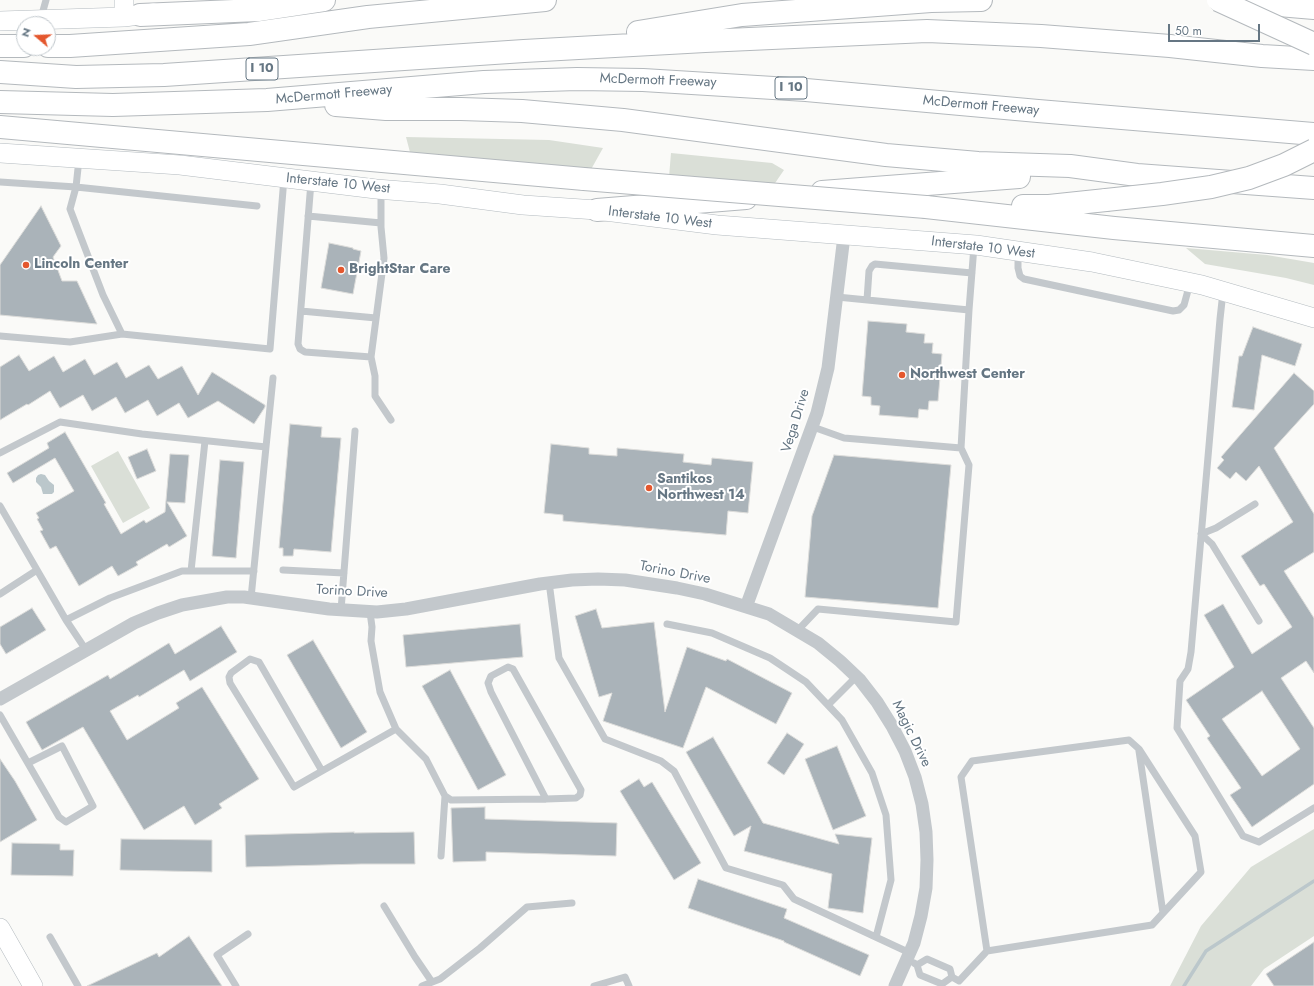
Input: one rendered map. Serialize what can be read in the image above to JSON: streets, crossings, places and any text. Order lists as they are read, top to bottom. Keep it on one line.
{"streets":{"highway":["I 10","McDermott Freeway"],"main road":["Interstate 10 West"],"street":["Vega Drive","Torino Drive","Magic Drive"]},"crossings":[["Interstate 10 West","Vega Drive"],["Vega Drive","Torino Drive"],["Vega Drive","Magic Drive"],["Torino Drive","Magic Drive"]],"places":["Lincoln Center","BrightStar Care","Northwest Center","Santikos Northwest 14"],"scale_bar":"50 m","north":"left"}
